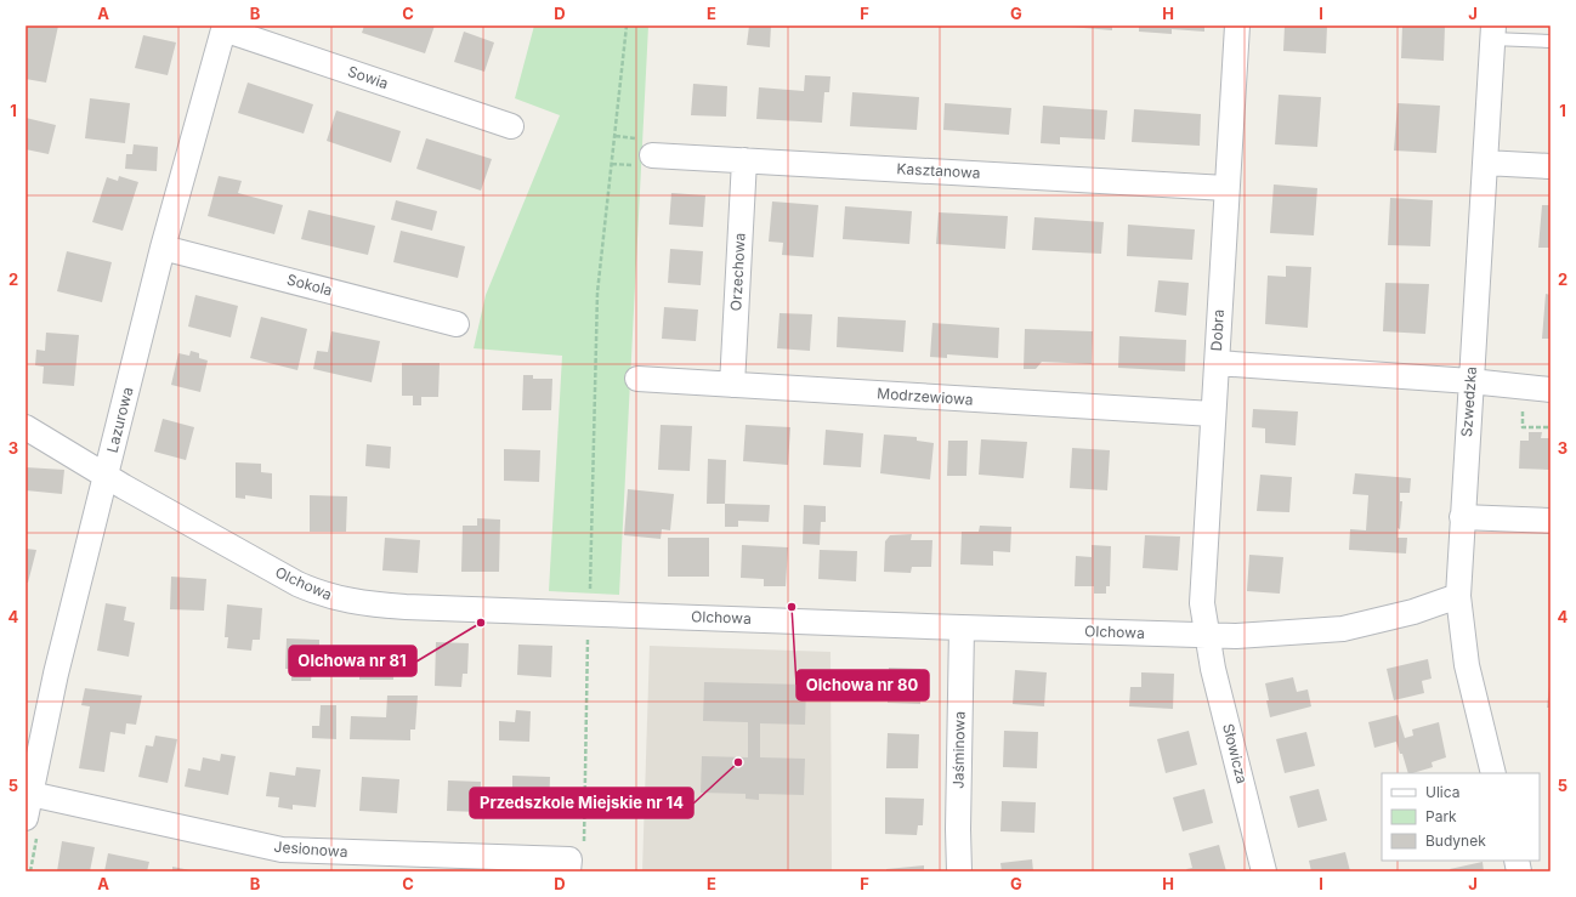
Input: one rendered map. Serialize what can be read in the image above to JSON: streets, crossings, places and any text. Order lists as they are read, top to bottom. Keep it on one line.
{"streets":{"street":["Sowia","Kasztanowa","Orzechowa","Sokola","Dobra","Modrzewiowa","Szwedzka","Lazurowa","Olchowa","Jaśminowa","Słowicza","Jesionowa"]},"crossings":[["Sowia","Lazurowa"],["Kasztanowa","Orzechowa"],["Kasztanowa","Dobra"],["Orzechowa","Modrzewiowa"],["Sokola","Lazurowa"],["Dobra","Modrzewiowa"],["Dobra","Olchowa"],["Dobra","Słowicza"],["Szwedzka","Olchowa"],["Lazurowa","Olchowa"],["Lazurowa","Jesionowa"],["Olchowa","Jaśminowa"],["Olchowa","Słowicza"]],"places":["Olchowa nr 80","Olchowa nr 81","Przedszkole Miejskie nr 14"],"legend":["Ulica","Park","Budynek"],"grid":{"columns":["A","B","C","D","E","F","G","H","I","J"],"rows":["1","2","3","4","5"]}}
